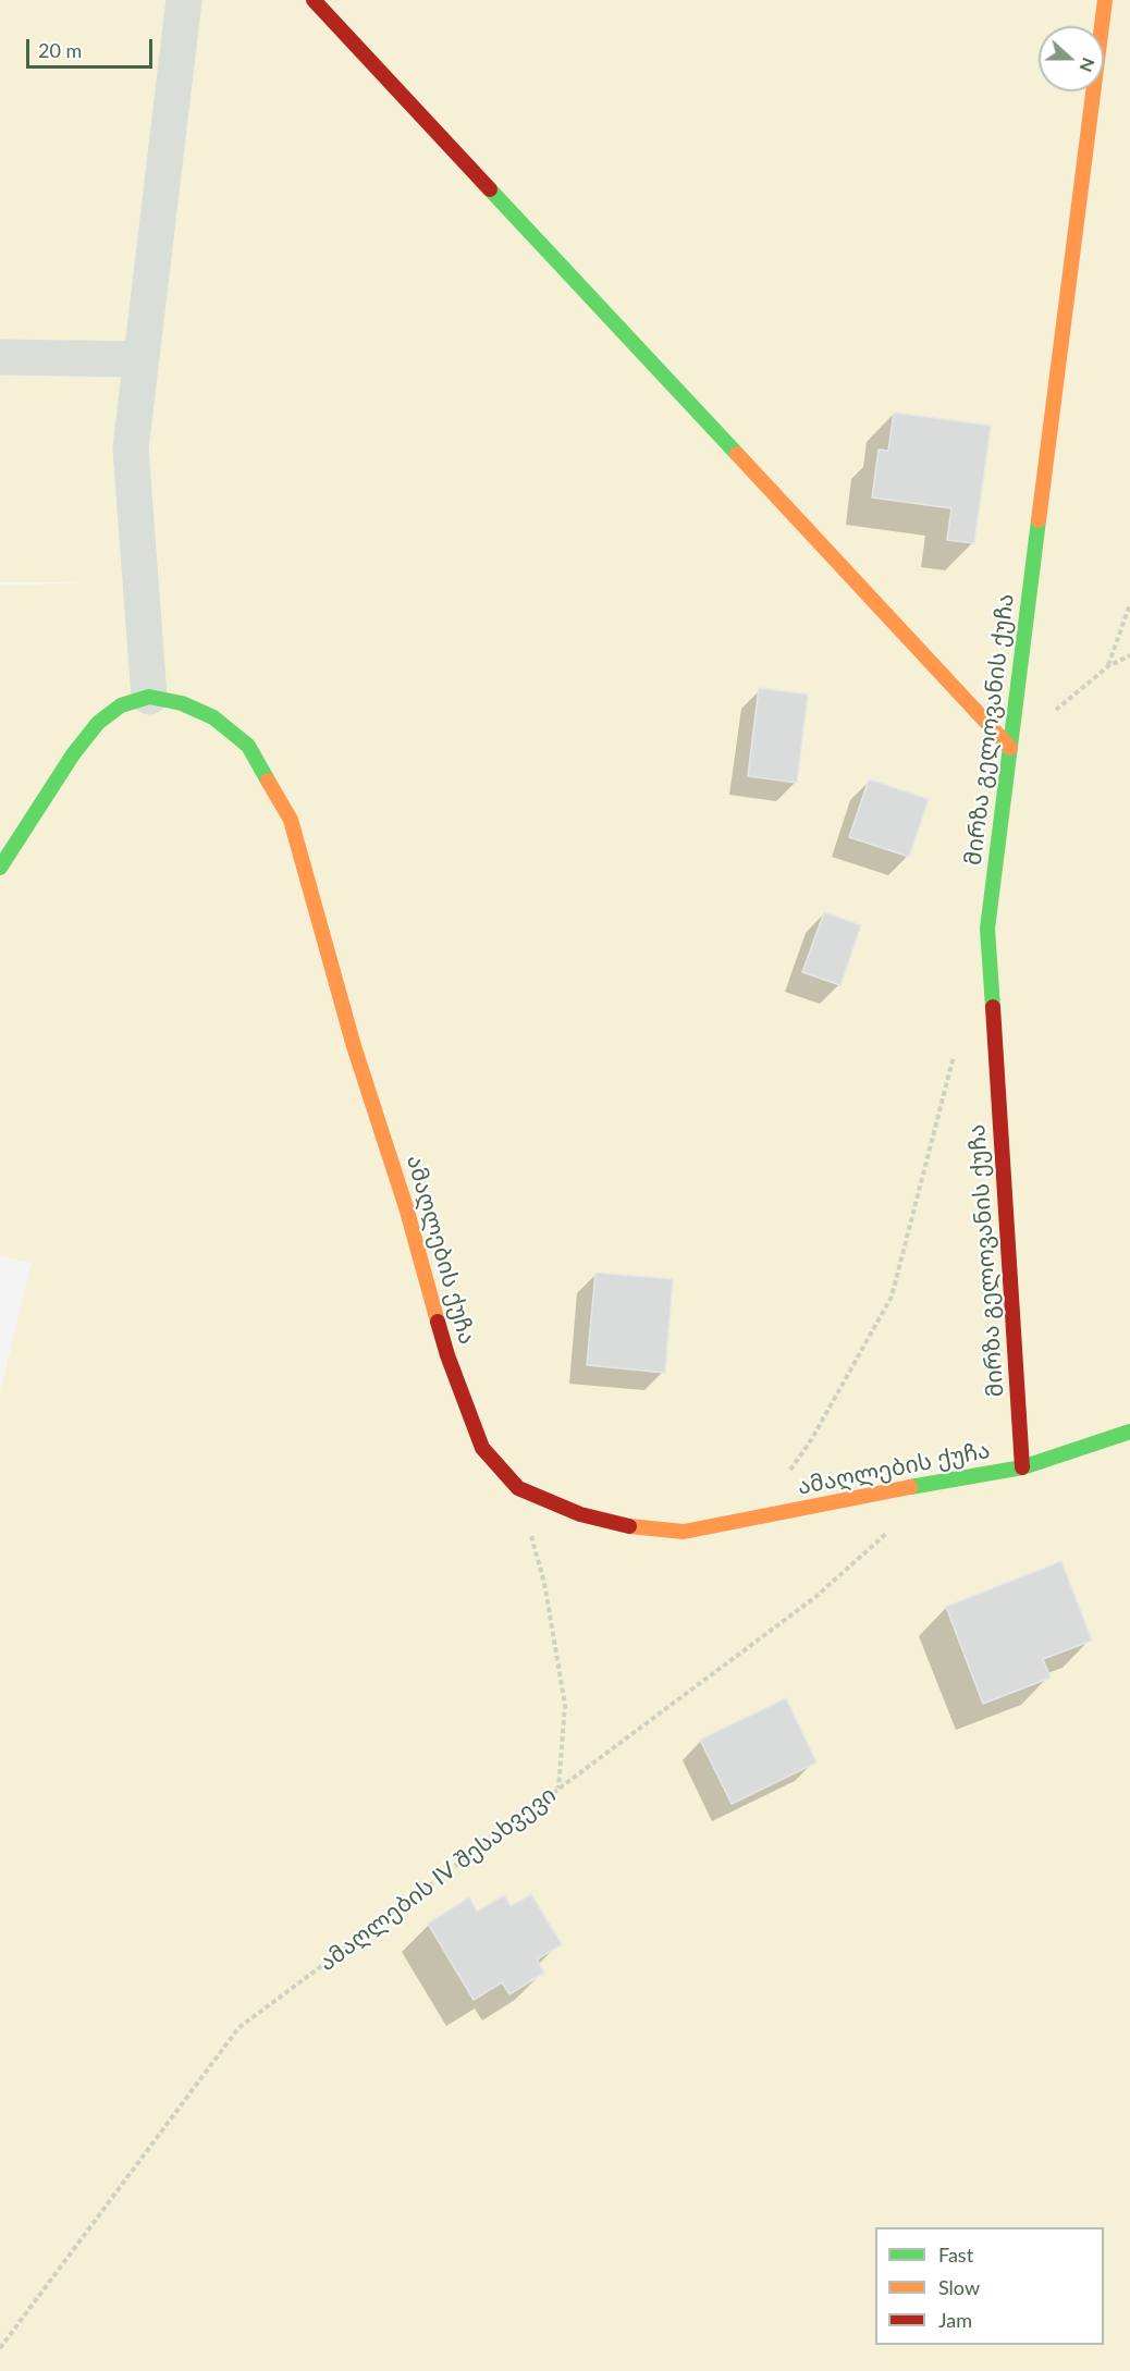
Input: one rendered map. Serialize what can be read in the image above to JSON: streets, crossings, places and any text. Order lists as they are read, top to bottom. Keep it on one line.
{"streets":{"street":["მირზა გელოვანის ქუჩა","ამაღლების ქუჩა"],"path":["ამაღლების IV შესახვევი"]},"crossings":[["მირზა გელოვანის ქუჩა","ამაღლების ქუჩა"]],"legend":["Fast","Slow","Jam"],"scale_bar":"20 m","north":"right"}
